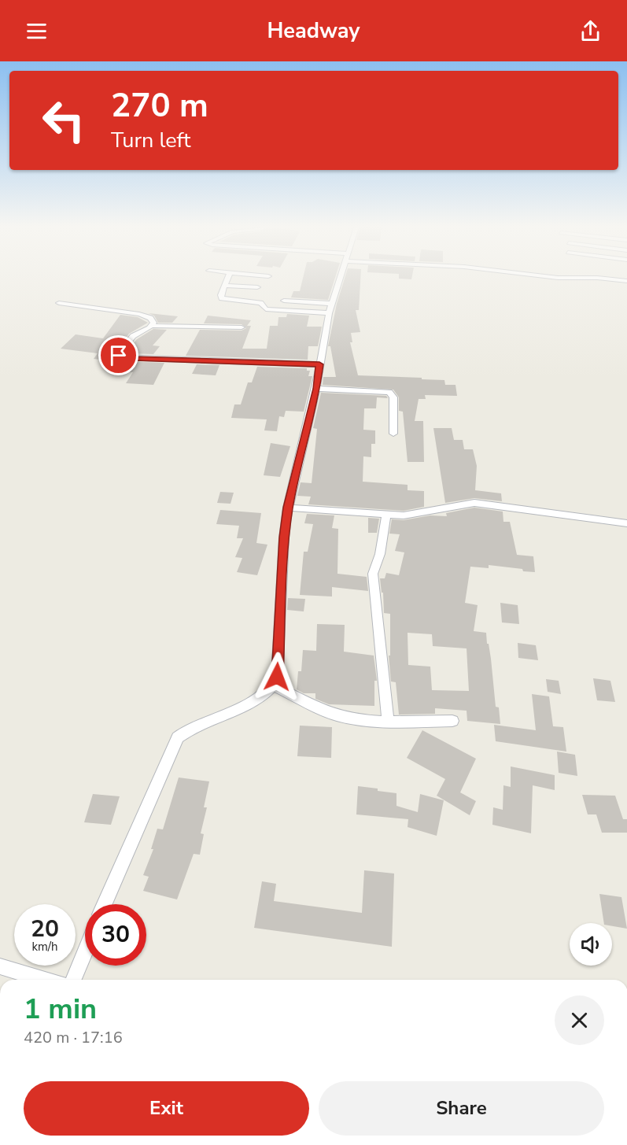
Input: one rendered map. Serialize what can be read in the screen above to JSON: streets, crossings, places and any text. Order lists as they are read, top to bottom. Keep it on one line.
{"page":{"header":"Headway","turn":["270 m","Turn left"],"speed":"20 km/h","limit":"30","heading":["1 min","420 m · 17:16"],"buttons":["Exit","Share"]}}
